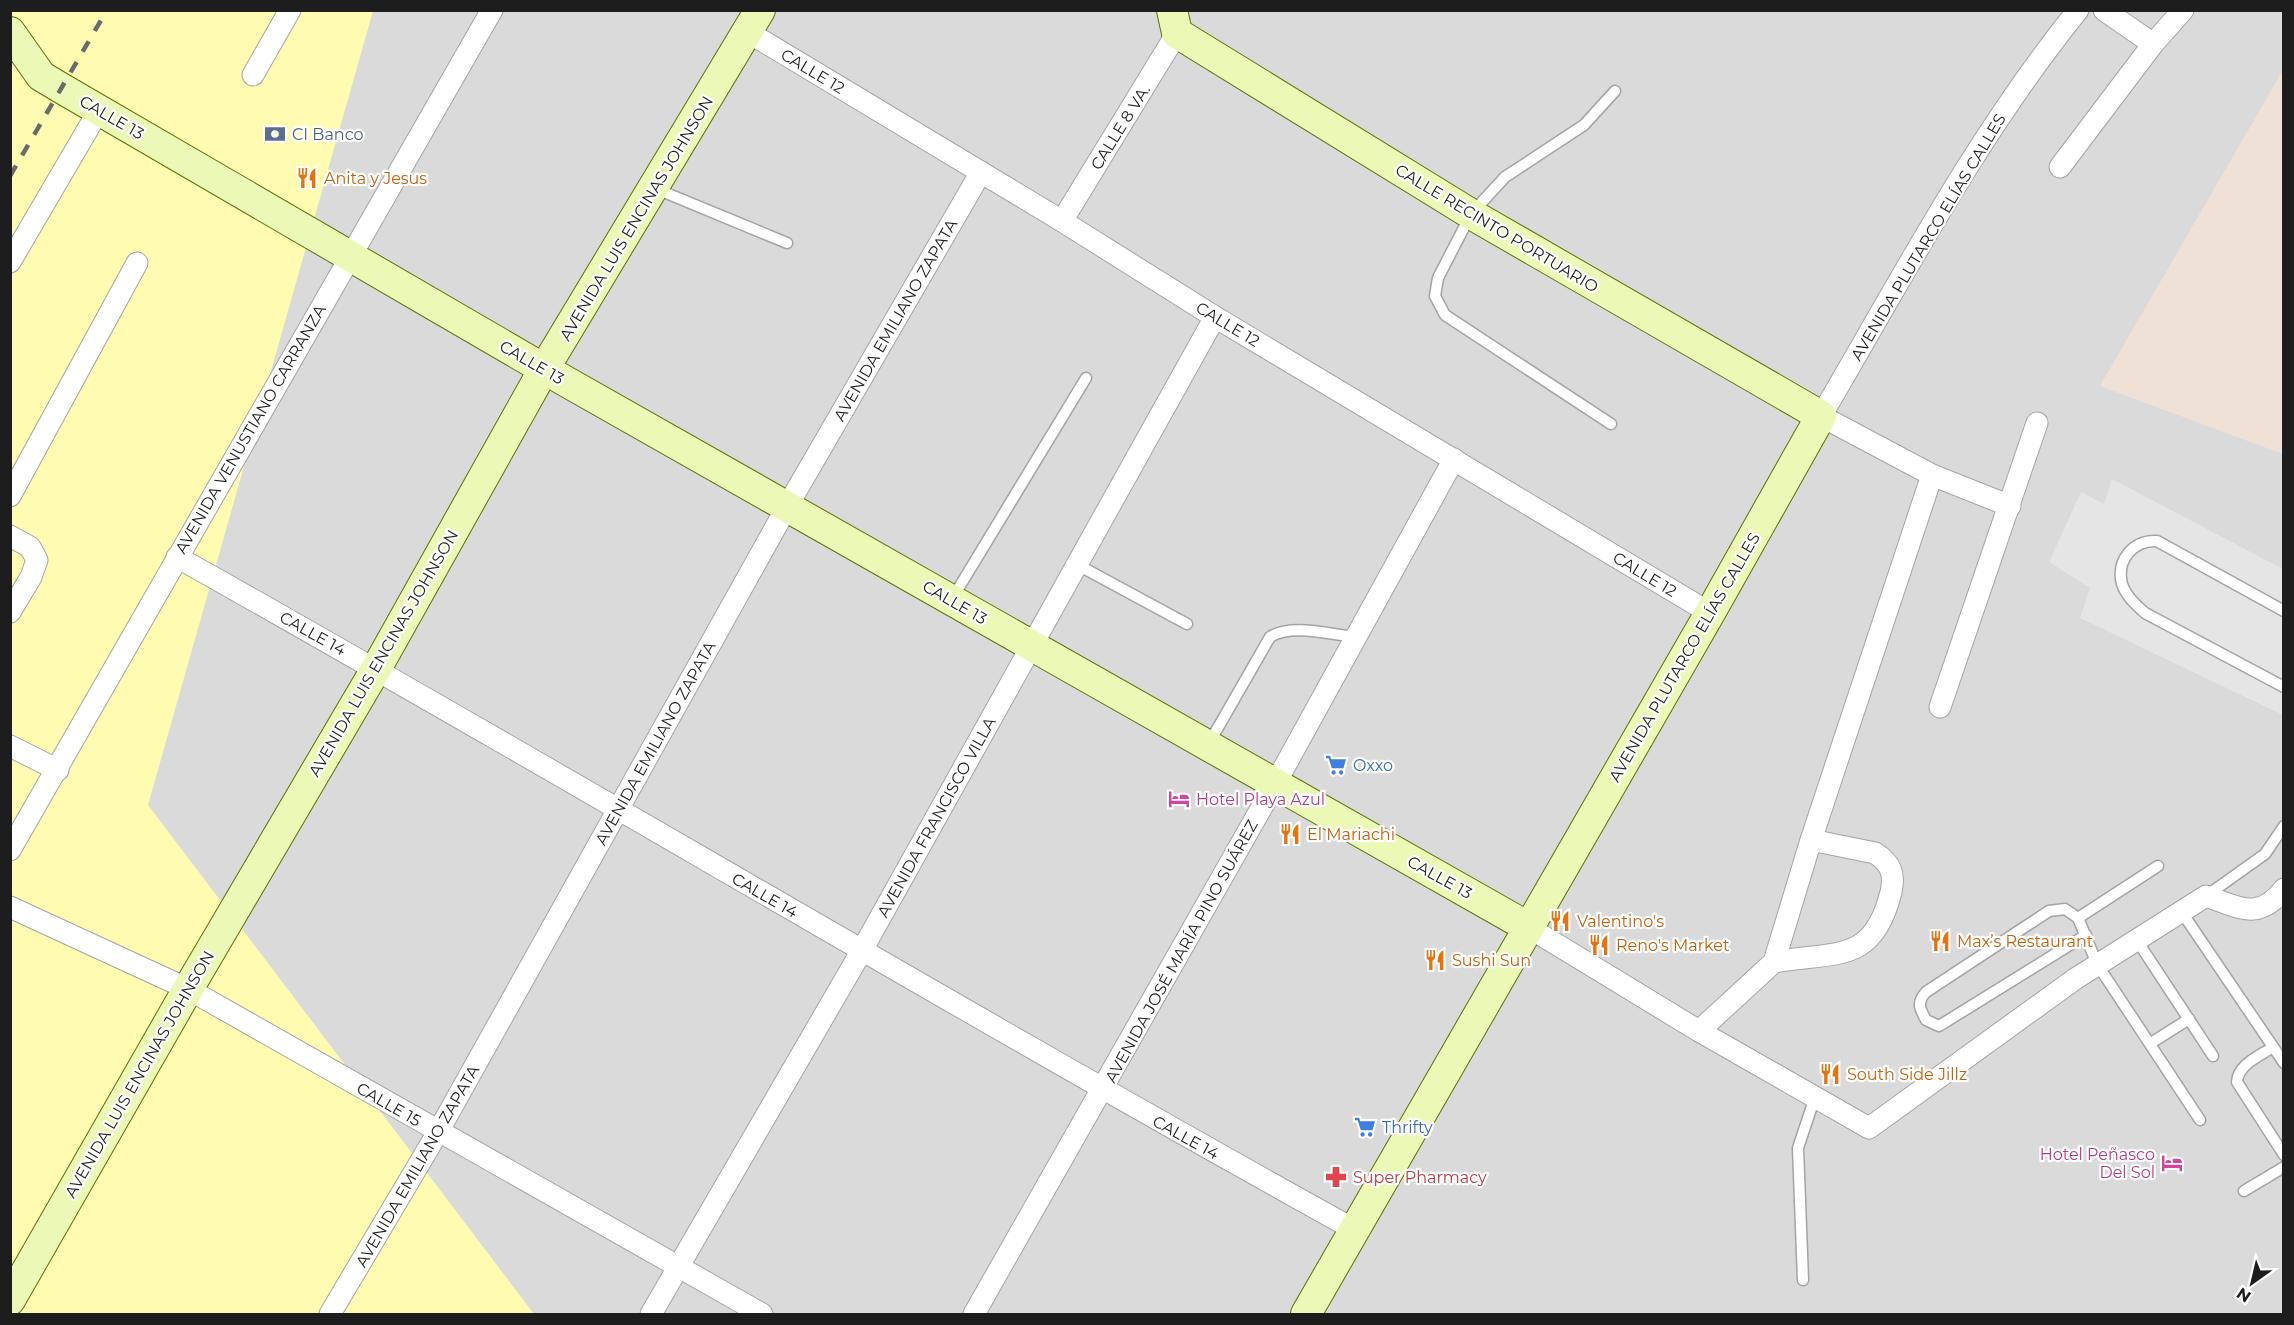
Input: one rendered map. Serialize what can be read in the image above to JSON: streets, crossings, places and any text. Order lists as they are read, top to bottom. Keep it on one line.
{"streets":{"street":["CALLE 12","CALLE 13","CALLE 8 VA.","AVENIDA LUIS ENCINAS JOHNSON","CALLE RECINTO PORTUARIO","AVENIDA PLUTARCO ELÍAS CALLES","AVENIDA EMILIANO ZAPATA","AVENIDA VENUSTIANO CARRANZA","CALLE 14","AVENIDA FRANCISCO VILLA","AVENIDA JOSÉ MARÍA PINO SUÁREZ","CALLE 15"]},"crossings":[["CALLE 12","CALLE 8 VA."],["CALLE 12","AVENIDA LUIS ENCINAS JOHNSON"],["CALLE 12","AVENIDA PLUTARCO ELÍAS CALLES"],["CALLE 12","AVENIDA EMILIANO ZAPATA"],["CALLE 12","AVENIDA FRANCISCO VILLA"],["CALLE 12","AVENIDA JOSÉ MARÍA PINO SUÁREZ"],["CALLE 13","AVENIDA LUIS ENCINAS JOHNSON"],["CALLE 13","AVENIDA PLUTARCO ELÍAS CALLES"],["CALLE 13","AVENIDA EMILIANO ZAPATA"],["CALLE 13","AVENIDA VENUSTIANO CARRANZA"],["CALLE 13","AVENIDA FRANCISCO VILLA"],["CALLE 13","AVENIDA JOSÉ MARÍA PINO SUÁREZ"],["CALLE 8 VA.","CALLE RECINTO PORTUARIO"],["AVENIDA LUIS ENCINAS JOHNSON","CALLE 14"],["AVENIDA LUIS ENCINAS JOHNSON","CALLE 15"],["CALLE RECINTO PORTUARIO","AVENIDA PLUTARCO ELÍAS CALLES"],["AVENIDA PLUTARCO ELÍAS CALLES","CALLE 14"],["AVENIDA EMILIANO ZAPATA","CALLE 14"],["AVENIDA EMILIANO ZAPATA","CALLE 15"],["AVENIDA VENUSTIANO CARRANZA","CALLE 14"],["CALLE 14","AVENIDA FRANCISCO VILLA"],["CALLE 14","AVENIDA JOSÉ MARÍA PINO SUÁREZ"],["AVENIDA FRANCISCO VILLA","CALLE 15"]],"places":{"bank":["CI Banco"],"restaurant":["Anita y Jesus","El Mariachi","Valentino's","Max’s Restaurant","Reno's Market","Sushi Sun","South Side Jillz"],"supermarket":["Oxxo","Thrifty"],"hotel":["Hotel Playa Azul","Hotel Peñasco Del Sol"],"pharmacy":["Super Pharmacy"]},"north":"bottom left"}
